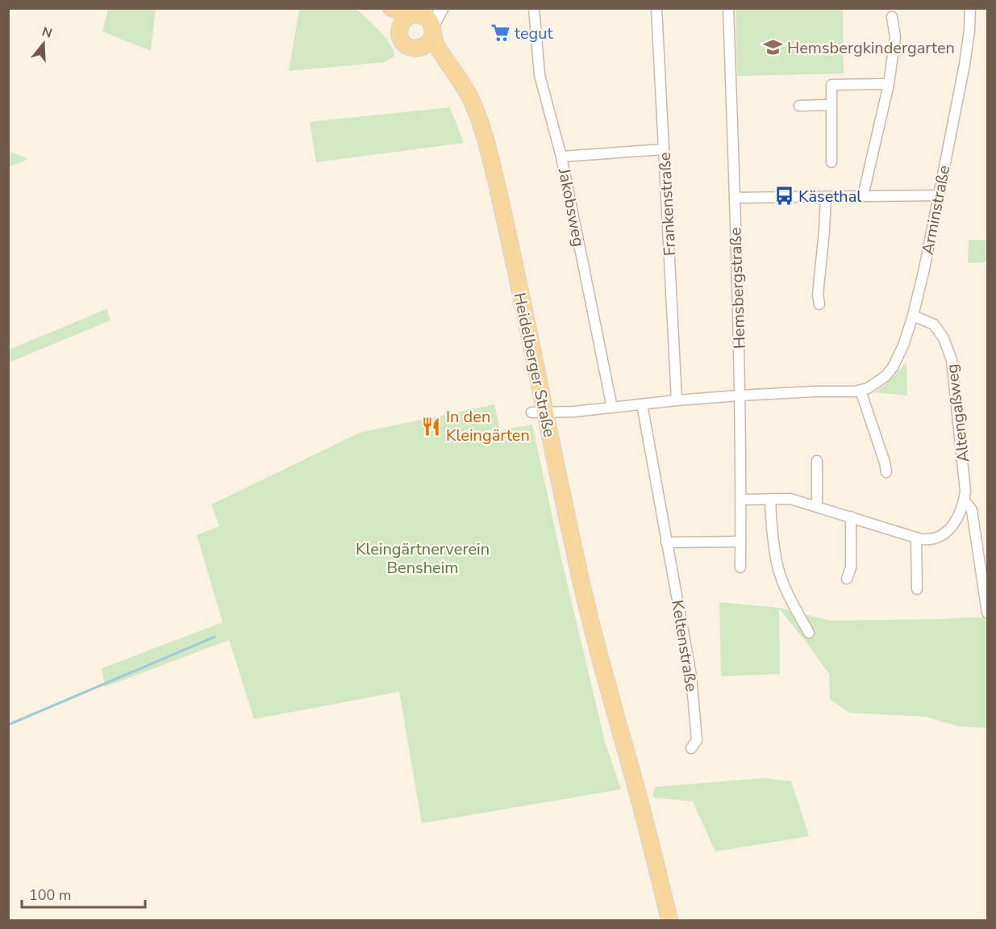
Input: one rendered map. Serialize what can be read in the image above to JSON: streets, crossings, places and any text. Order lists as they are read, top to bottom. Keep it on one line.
{"streets":{"main road":["Heidelberger Straße"],"street":["Frankenstraße","Jakobsweg","Arminstraße","Hemsbergstraße","Altengaßweg","Keltenstraße"]},"crossings":[["Frankenstraße","Arminstraße"],["Jakobsweg","Arminstraße"],["Arminstraße","Hemsbergstraße"],["Arminstraße","Heidelberger Straße"],["Arminstraße","Altengaßweg"],["Arminstraße","Keltenstraße"],["Hemsbergstraße","Altengaßweg"]],"parks":["Kleingärtnerverein Bensheim"],"places":{"supermarket":["tegut"],"school or university":["Hemsbergkindergarten"],"bus stop":["Käsethal"],"restaurant":["In den Kleingärten"]},"scale_bar":"100 m","north":"top"}
